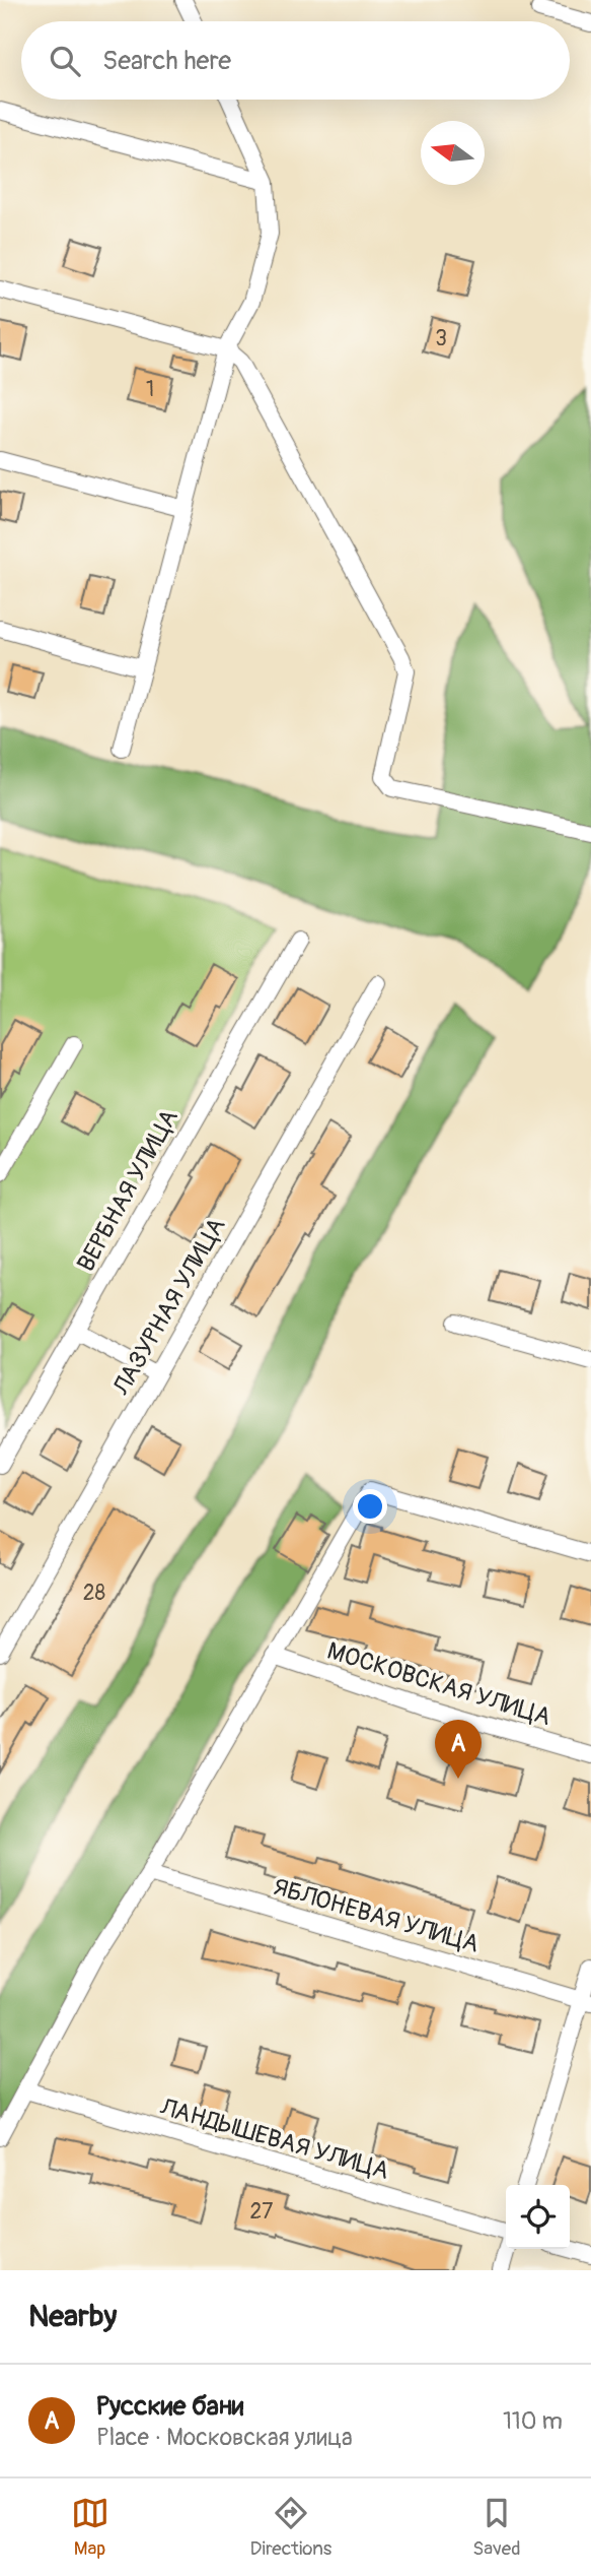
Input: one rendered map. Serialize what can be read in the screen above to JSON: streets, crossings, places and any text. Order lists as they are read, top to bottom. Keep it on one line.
{"streets":{"street":["ВЕРБНАЯ УЛИЦА","ЛАЗУРНАЯ УЛИЦА","МОСКОВСКАЯ УЛИЦА","ЯБЛОНЕВАЯ УЛИЦА","ЛАНДЫШЕВАЯ УЛИЦА"]},"house_numbers":["3","1","28","27"],"north":"left","page":{"search":"Search here","pins":"A","heading":"Nearby","list":[{"mark":"A","name":"Русские бани","note":"Place · Московская улица","value":"110 m"}],"nav":["Map","Directions","Saved"]}}
